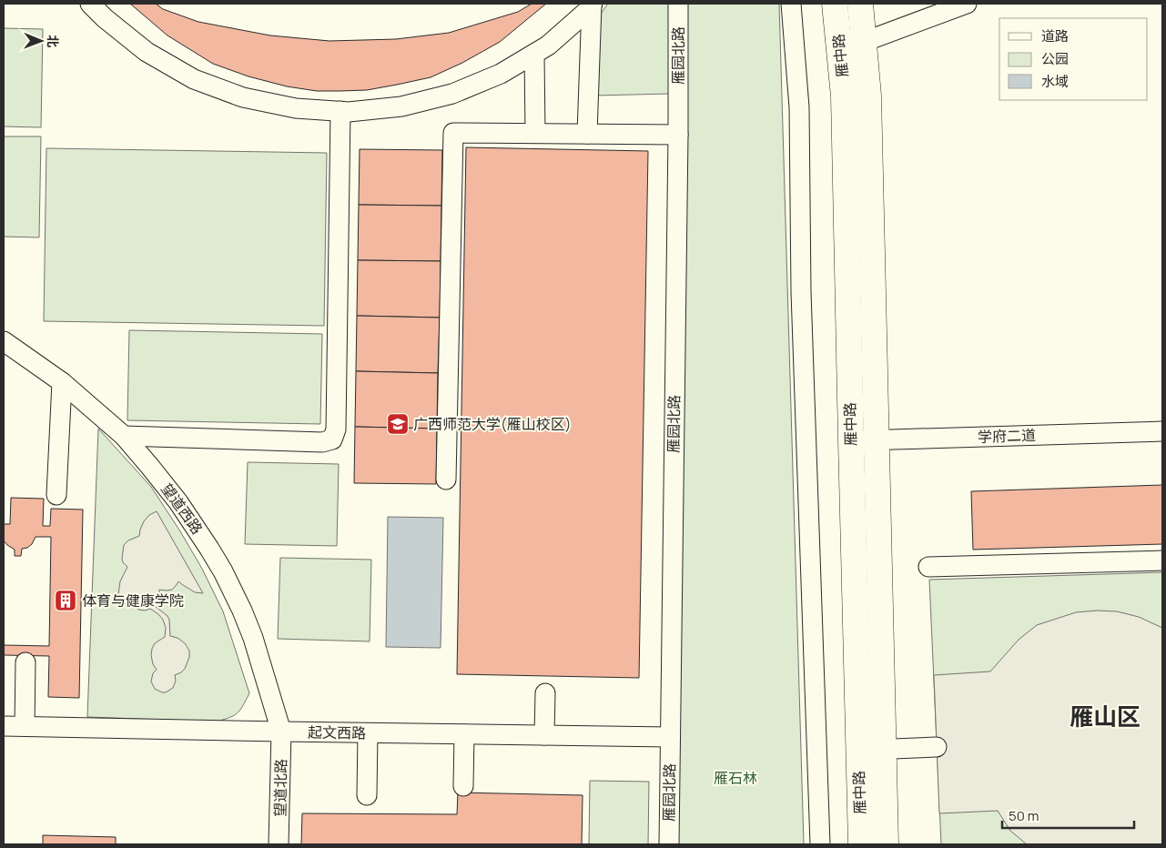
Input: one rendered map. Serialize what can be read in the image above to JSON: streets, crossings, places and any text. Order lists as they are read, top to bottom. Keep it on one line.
{"streets":{"main road":["雁中路"],"street":["雁园北路","学府二道","望道西路","起文西路","望道北路"]},"crossings":[["雁园北路","起文西路"],["雁中路","学府二道"],["望道西路","起文西路"],["望道西路","望道北路"],["起文西路","望道北路"]],"districts":["雁山区"],"parks":["雁石林"],"places":{"school or university":["广西师范大学(雁山校区)"],"building":["体育与健康学院"]},"legend":["道路","公园","水域"],"scale_bar":"50 m","north":"right"}
